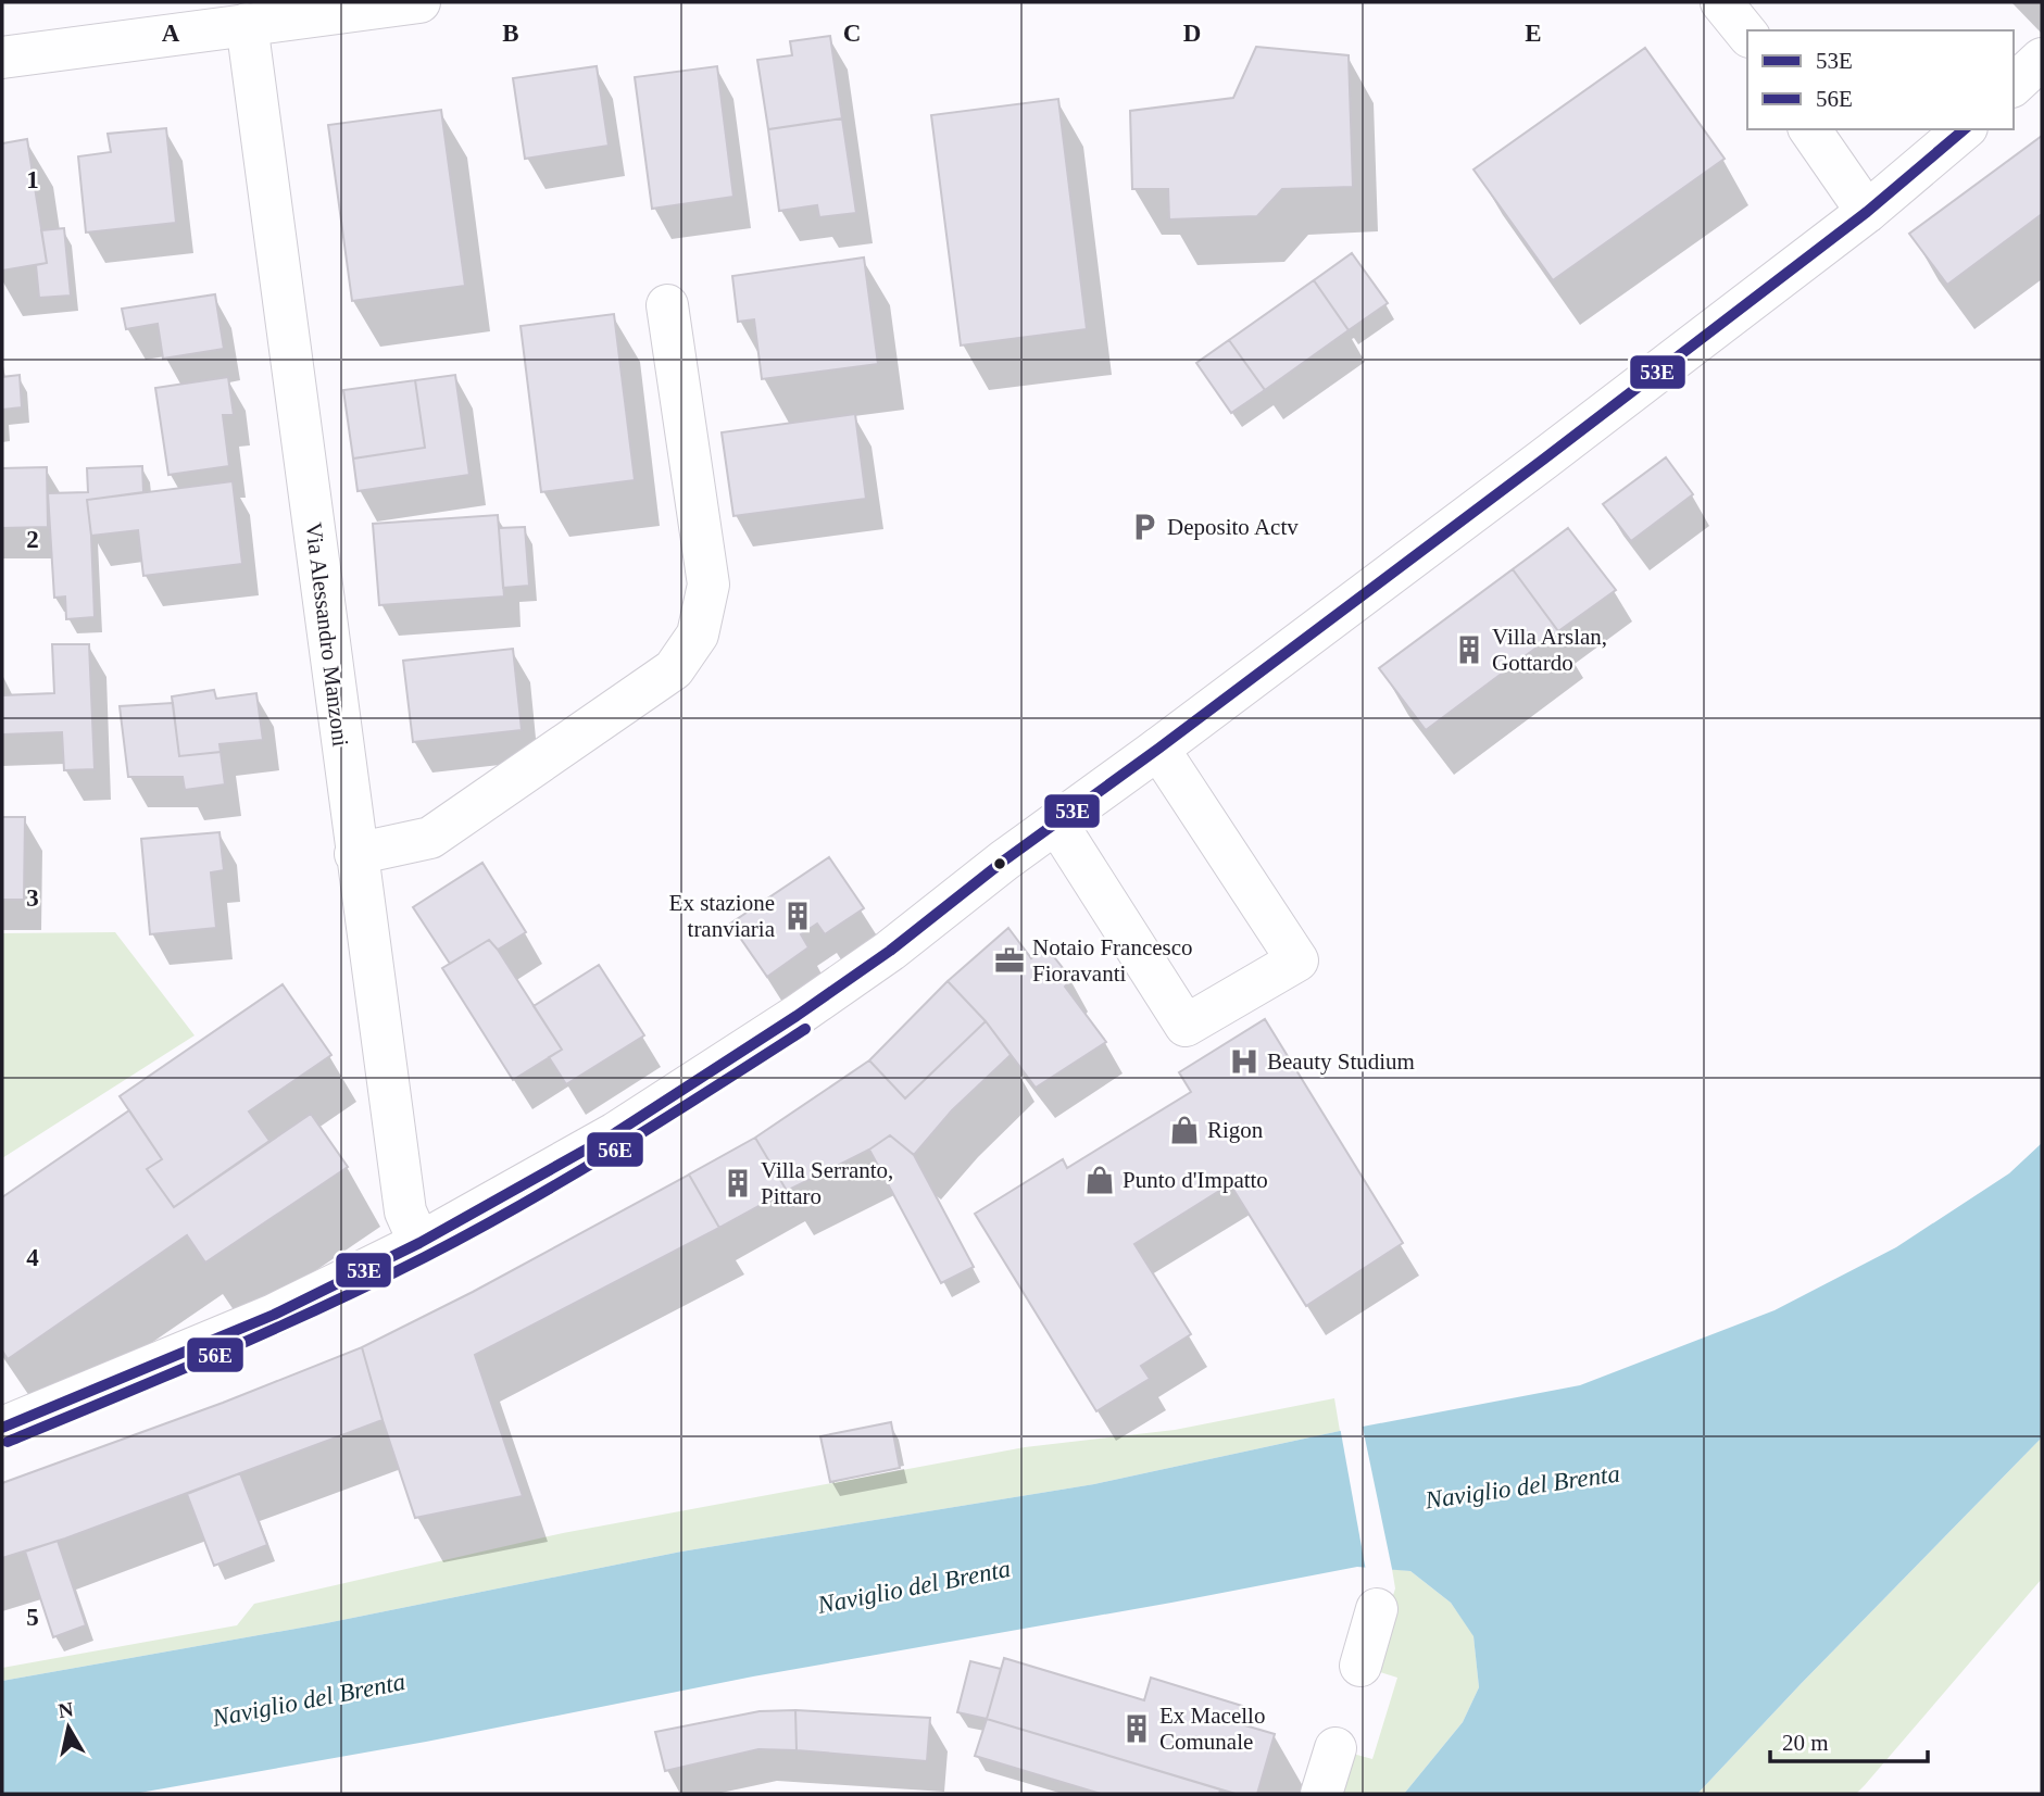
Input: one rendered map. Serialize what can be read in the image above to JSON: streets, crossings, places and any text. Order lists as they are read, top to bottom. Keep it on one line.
{"streets":{"street":["Via Alessandro Manzoni"]},"water":["Naviglio del Brenta"],"places":{"parking":["Deposito Actv"],"building":["Villa Arslan, Gottardo","Ex stazione tranviaria","Villa Serranto, Pittaro","Ex Macello Comunale"],"office":["Notaio Francesco Fioravanti"],"hospital":["Beauty Studium"],"shop":["Rigon","Punto d'Impatto"]},"lines":["transit line 53E","transit line 56E"],"legend":["53E","56E"],"scale_bar":"20 m","north":"top","grid":{"columns":["A","B","C","D","E"],"rows":["1","2","3","4","5"]}}
